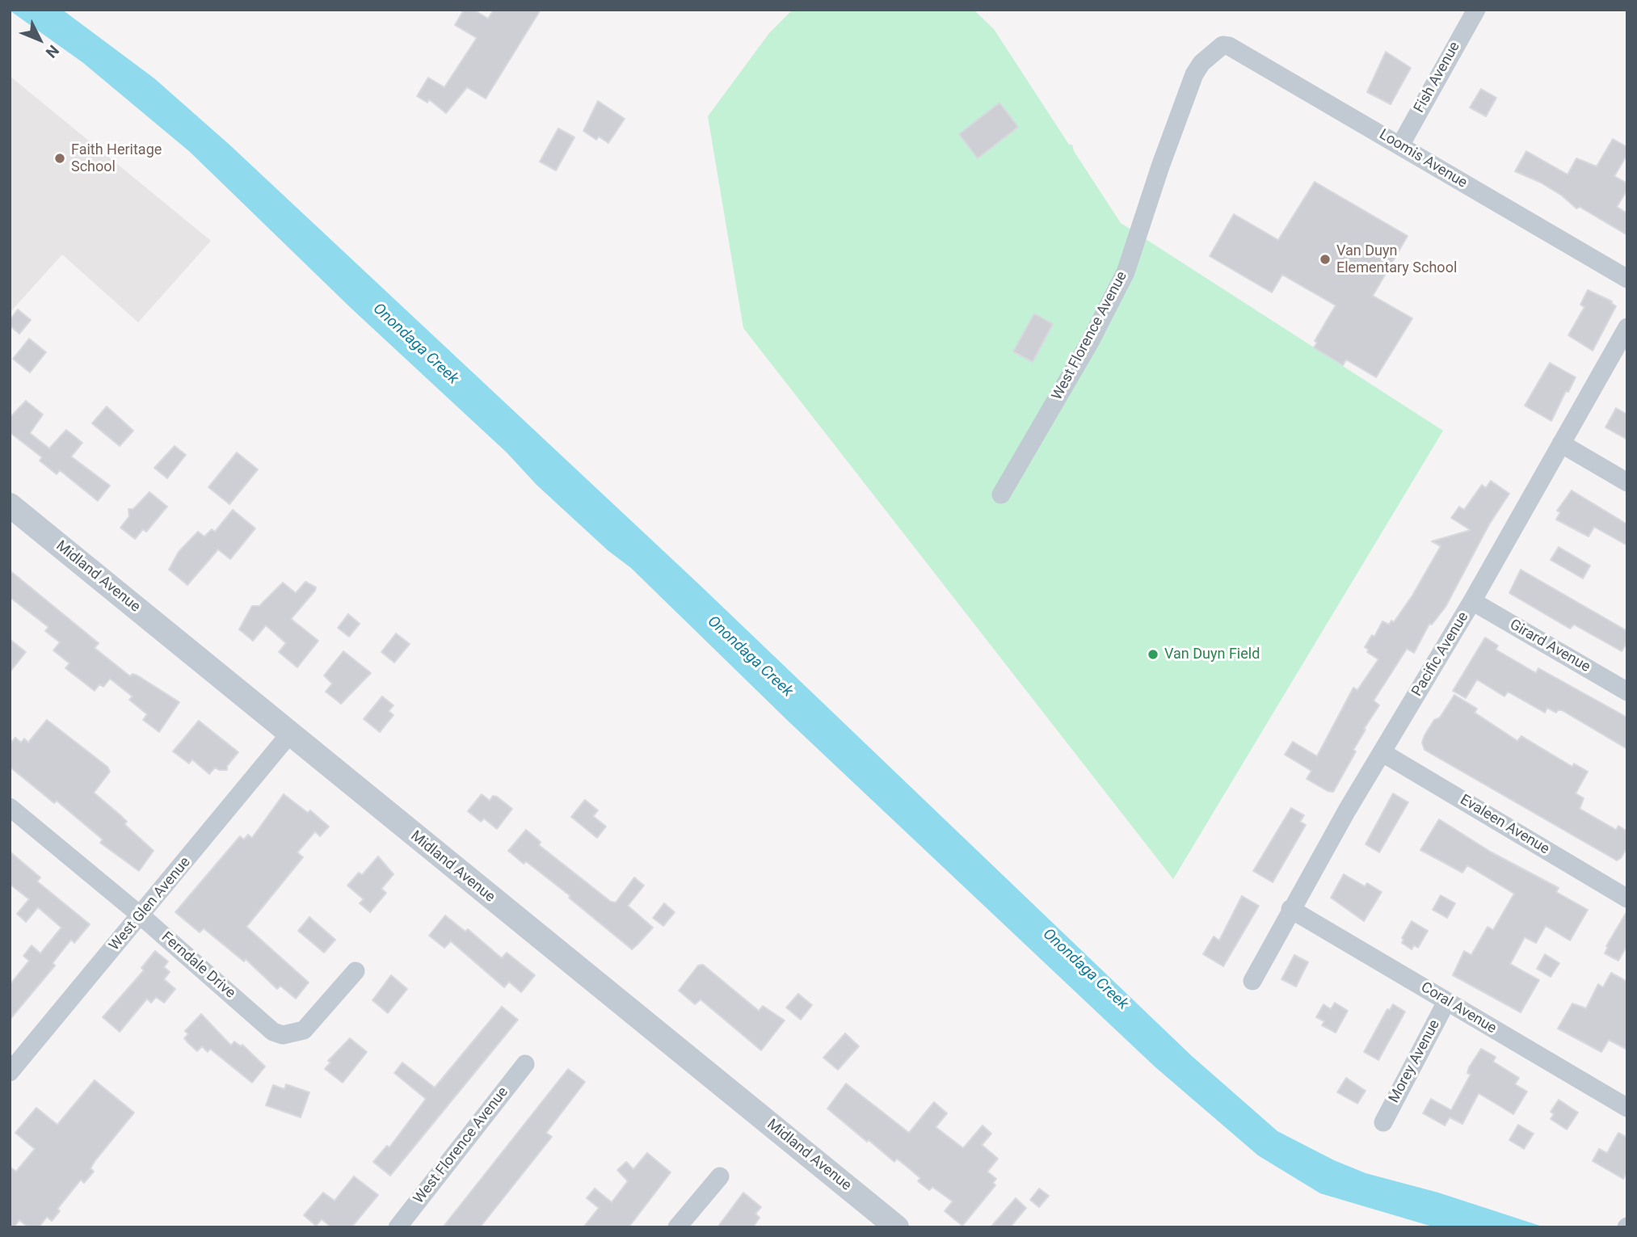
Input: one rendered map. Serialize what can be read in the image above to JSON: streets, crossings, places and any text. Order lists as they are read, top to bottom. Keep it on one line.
{"streets":{"street":["Fish Avenue","Loomis Avenue","West Florence Avenue","Midland Avenue","Girard Avenue","Pacific Avenue","Evaleen Avenue","West Glen Avenue","Ferndale Drive","Coral Avenue","Morey Avenue"]},"crossings":[["Fish Avenue","Loomis Avenue"],["Loomis Avenue","West Florence Avenue"],["Midland Avenue","West Glen Avenue"],["Girard Avenue","Pacific Avenue"],["Pacific Avenue","Evaleen Avenue"],["Pacific Avenue","Coral Avenue"],["West Glen Avenue","Ferndale Drive"],["Coral Avenue","Morey Avenue"]],"water":["Onondaga Creek"],"places":["Faith Heritage School","Van Duyn Elementary School","Van Duyn Field"],"north":"bottom right"}
